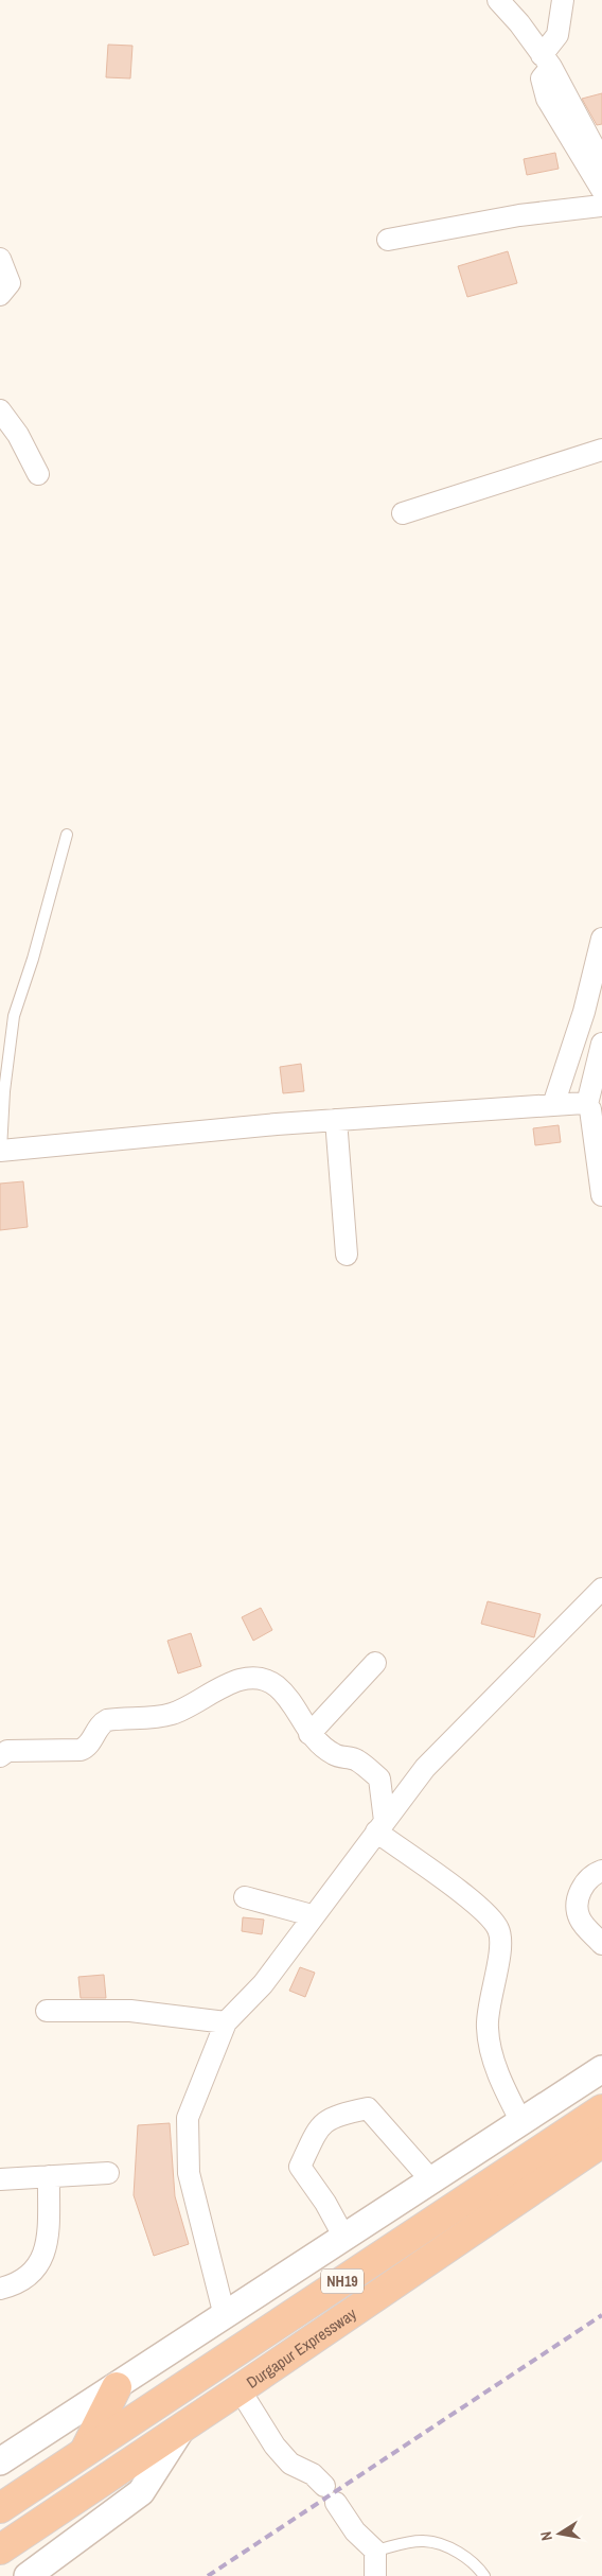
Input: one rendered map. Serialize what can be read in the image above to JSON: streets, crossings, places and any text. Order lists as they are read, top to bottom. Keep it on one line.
{"streets":{"highway":["NH19","Durgapur Expressway"]},"north":"left"}
